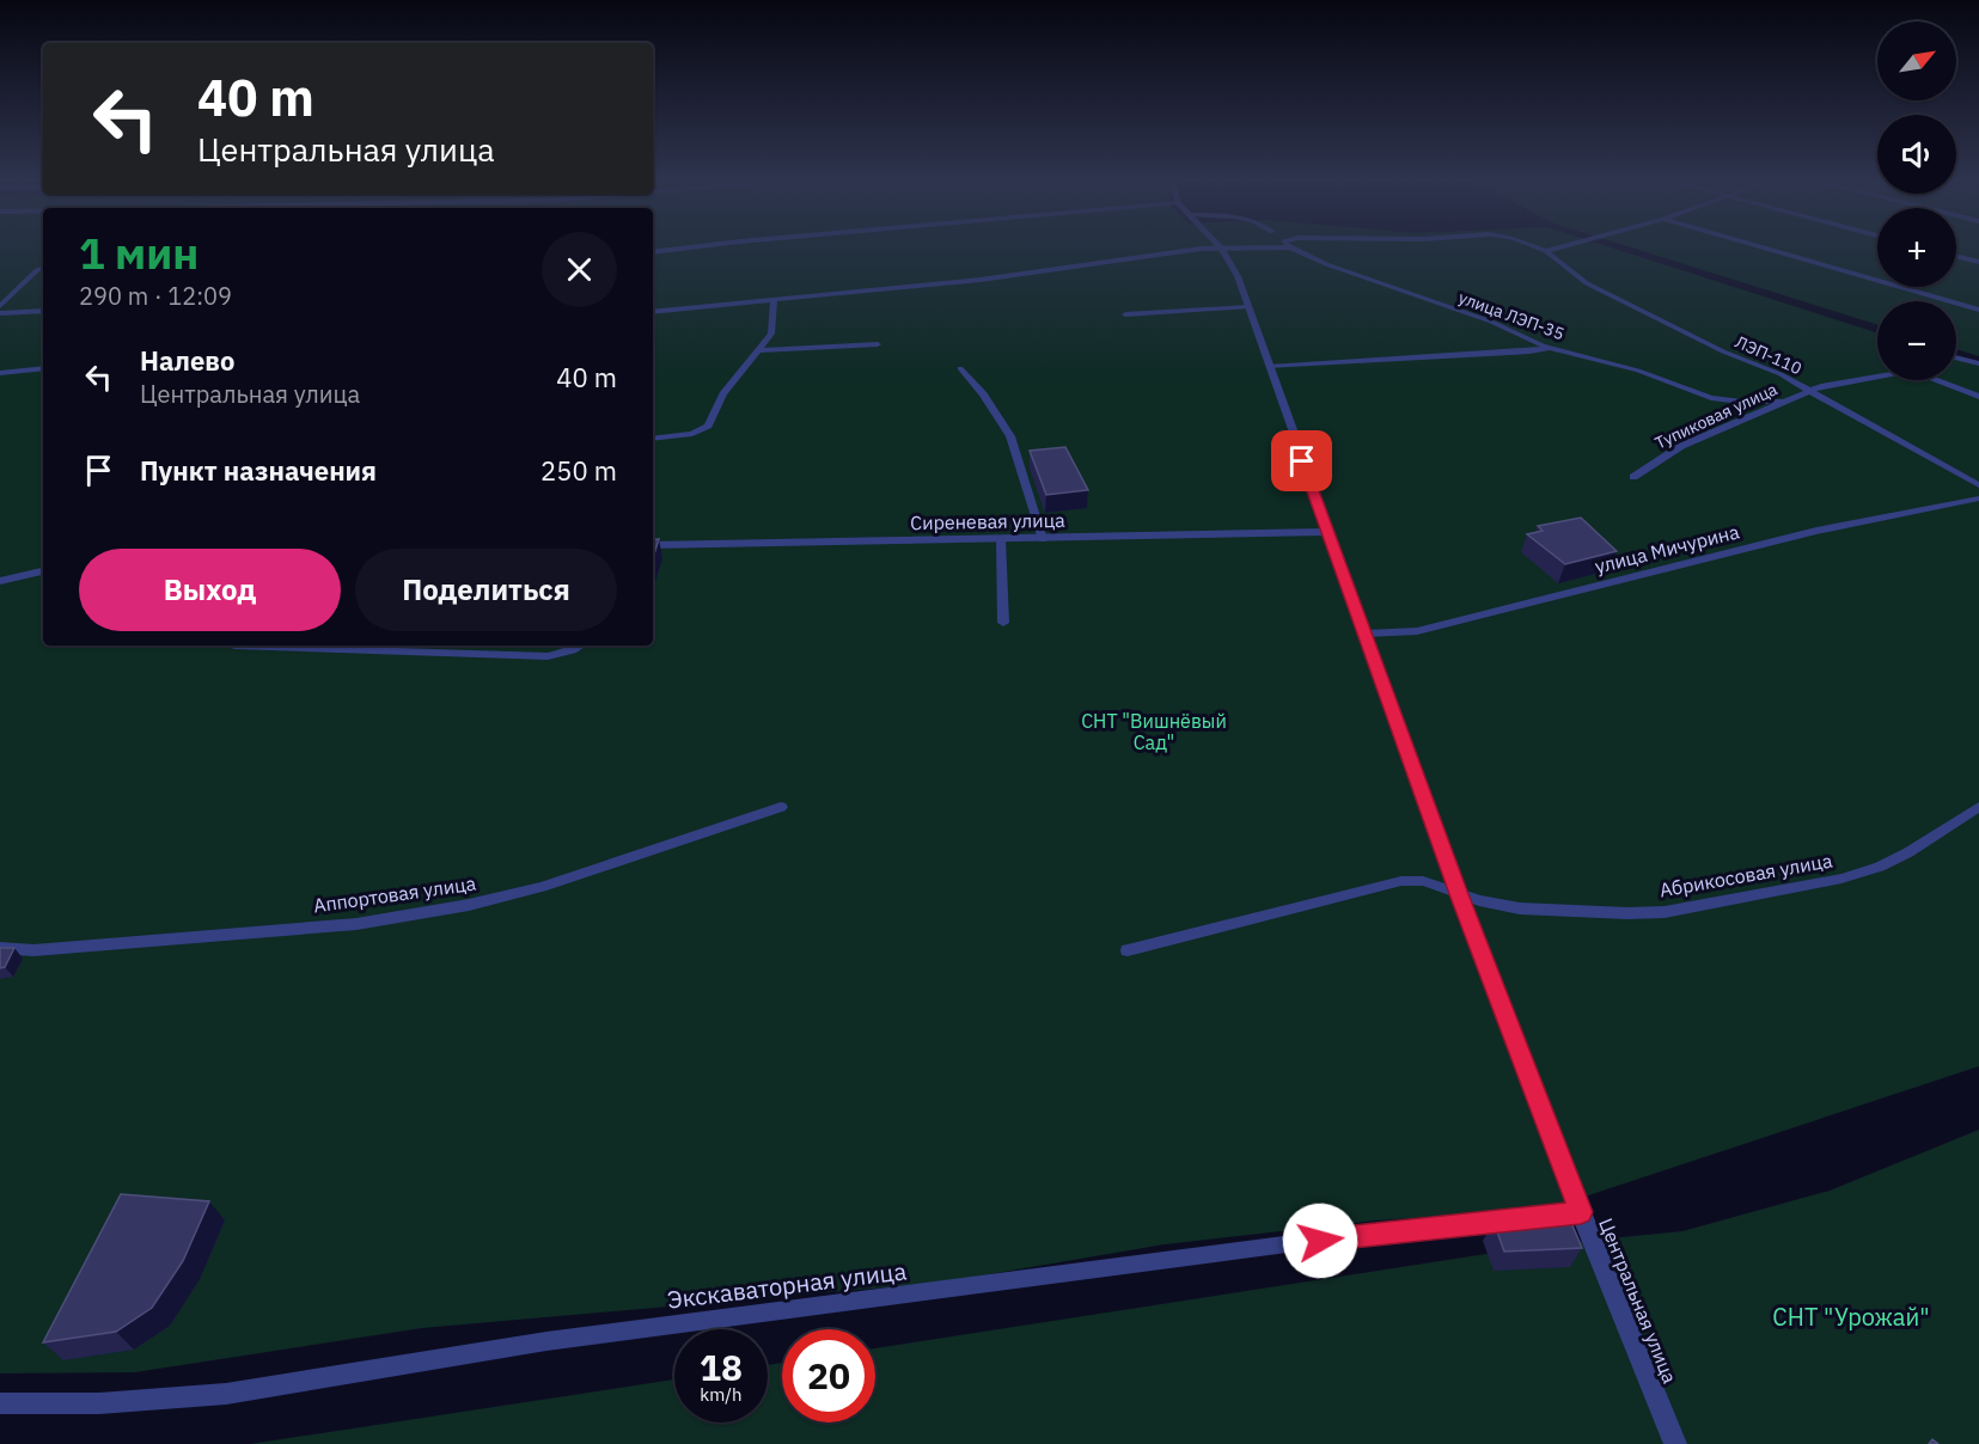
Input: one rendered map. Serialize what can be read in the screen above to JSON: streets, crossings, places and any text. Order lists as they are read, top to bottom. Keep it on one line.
{"streets":{"street":["Сиреневая улица","Центральная улица"],"lane":["улица ЛЭП-35","ЛЭП-110","Тупиковая улица","улица Мичурина","Абрикосовая улица","Аппортовая улица","Экскаваторная улица"]},"crossings":[["улица ЛЭП-35","Тупиковая улица"],["ЛЭП-110","Тупиковая улица"],["ЛЭП-110","Центральная улица"],["Сиреневая улица","Центральная улица"],["улица Мичурина","Центральная улица"],["Абрикосовая улица","Центральная улица"],["Экскаваторная улица","Центральная улица"]],"parks":["СНТ \"Вишнёвый Сад\"","СНТ \"Урожай\""],"north":"top right","page":{"map_buttons":["+","−"],"turn":["40 m","Центральная улица"],"heading":["1 мин","290 m · 12:09"],"list":[{"name":"Налево","note":"Центральная улица","value":"40 m"},{"name":"Пункт назначения","value":"250 m"}],"buttons":["Выход","Поделиться"],"speed":"18 km/h","limit":"20"}}
